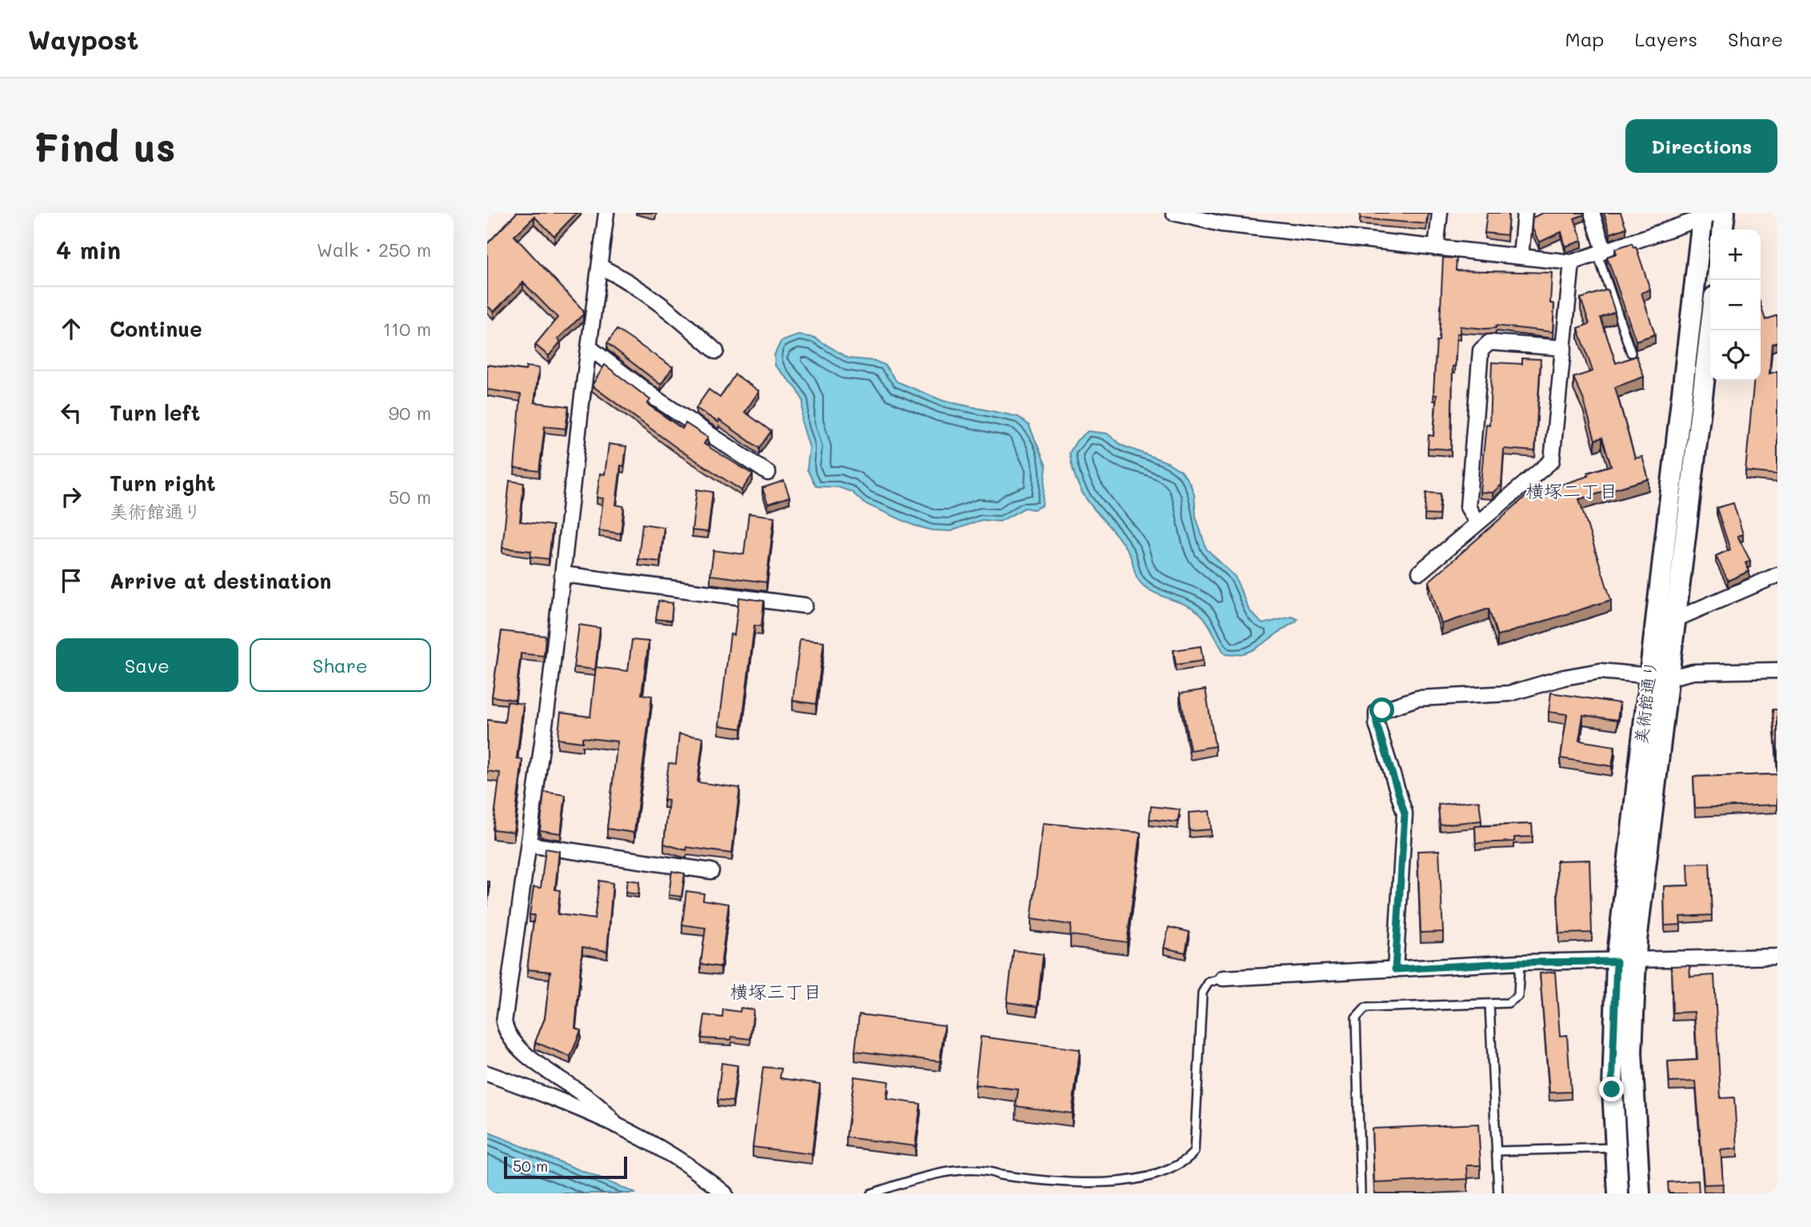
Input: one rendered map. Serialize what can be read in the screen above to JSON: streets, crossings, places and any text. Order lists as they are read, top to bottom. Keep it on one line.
{"streets":{"street":["美術館通り"]},"districts":["横塚二丁目","横塚三丁目"],"scale_bar":"50 m","page":{"header":"Waypost","nav":["Map","Layers","Share"],"buttons":["Directions",["Save","Share"]],"title":"Find us","heading":["4 min","Walk · 250 m"],"map_buttons":["+","−"],"list":[["Continue","110 m"],["Turn left","90 m"],["Turn right","美術館通り","50 m"],"Arrive at destination"],"scale":"50 m"}}
